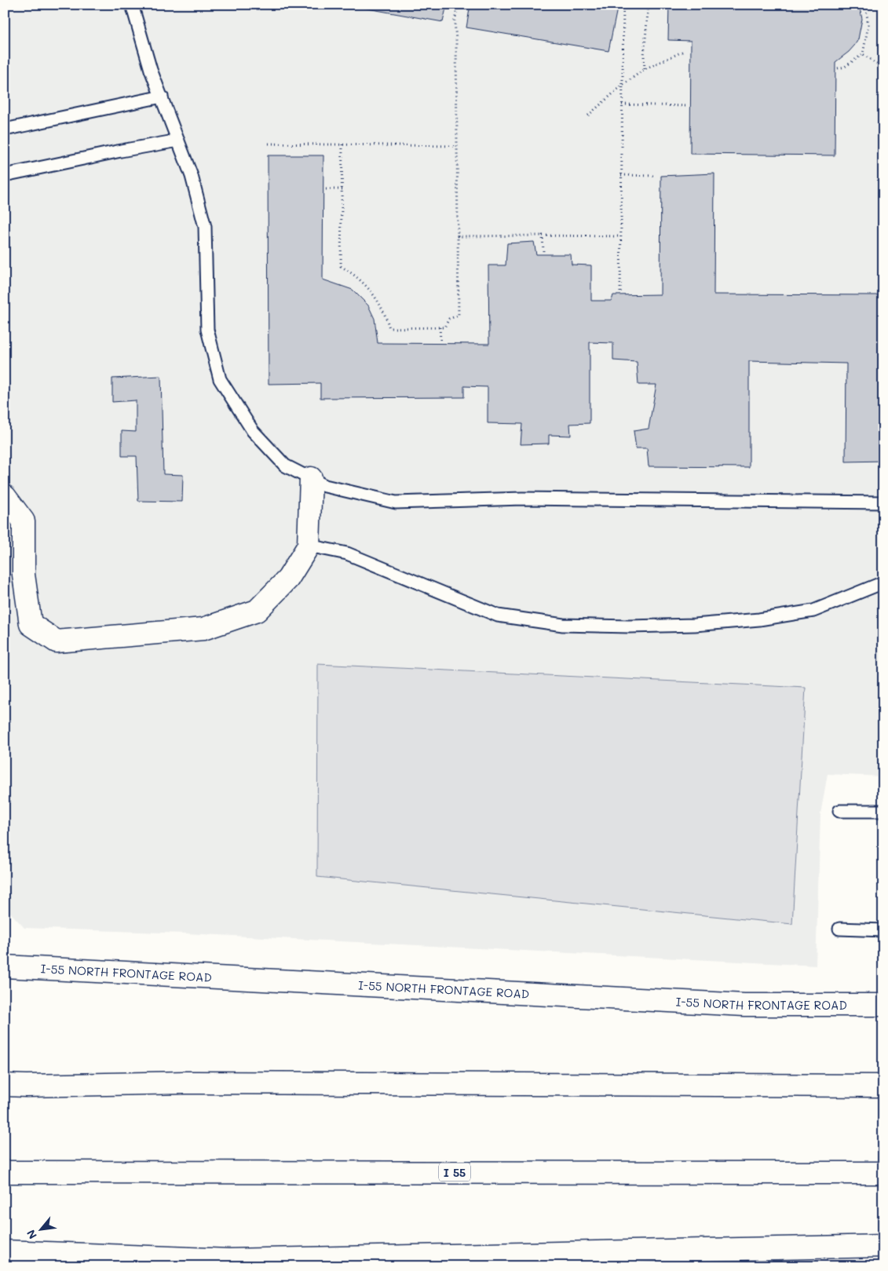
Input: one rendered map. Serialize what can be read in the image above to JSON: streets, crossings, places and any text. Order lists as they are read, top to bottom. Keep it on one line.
{"streets":{"main road":["I-55 NORTH FRONTAGE ROAD","I 55"]},"north":"bottom left"}
